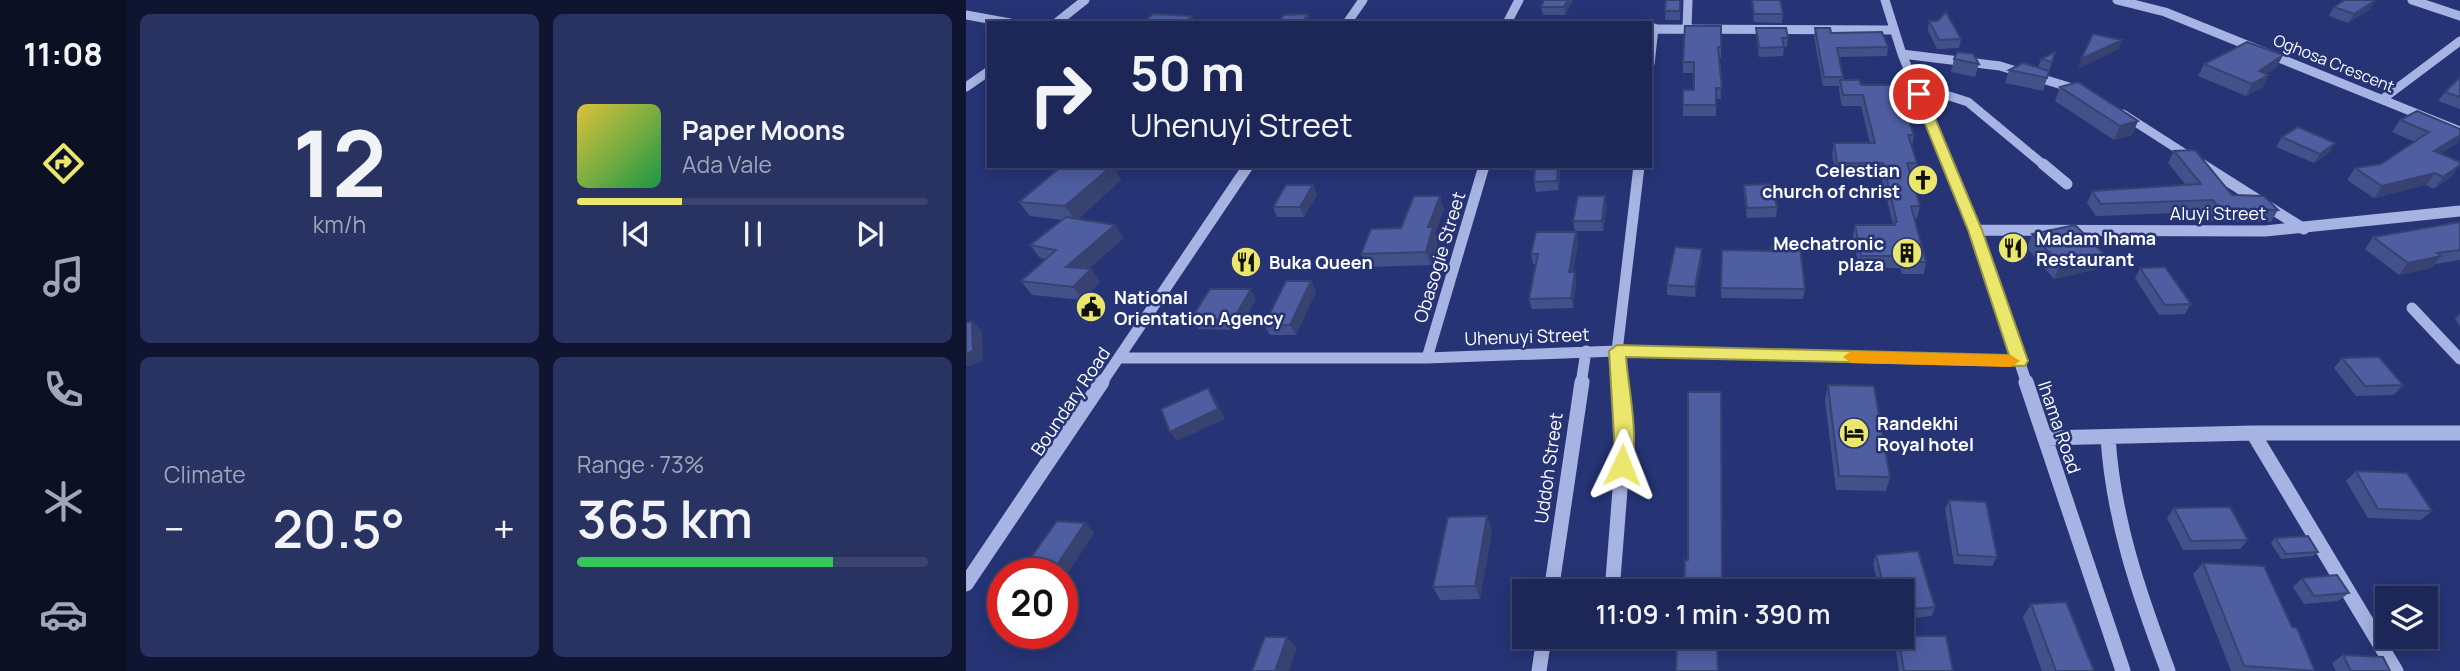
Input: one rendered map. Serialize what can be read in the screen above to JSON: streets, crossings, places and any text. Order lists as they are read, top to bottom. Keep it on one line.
{"streets":{"street":["Oghosa Crescent","Aluyi Street","Obasogie Street","Uhenuyi Street","Boundary Road","Ihama Road","Uddoh Street"]},"crossings":[["Aluyi Street","Ihama Road"],["Obasogie Street","Uhenuyi Street"],["Uhenuyi Street","Boundary Road"],["Uhenuyi Street","Ihama Road"],["Uhenuyi Street","Uddoh Street"]],"places":{"church":["Celestian church of christ"],"restaurant":["Madam Ihama Restaurant","Buka Queen"],"building":["Mechatronic plaza"],"public building":["National Orientation Agency"],"hotel":["Randekhi Royal hotel"]},"page":{"tabs":"11:08","tile":[["12","km/h"],"Climate",["Range · 73%","365 km"]],"turn":["50 m","Uhenuyi Street"],"song":["Paper Moons","Ada Vale"],"heat":["−","20.5°","+"],"limit":"20","trip":"11:09 · 1 min · 390 m"}}
